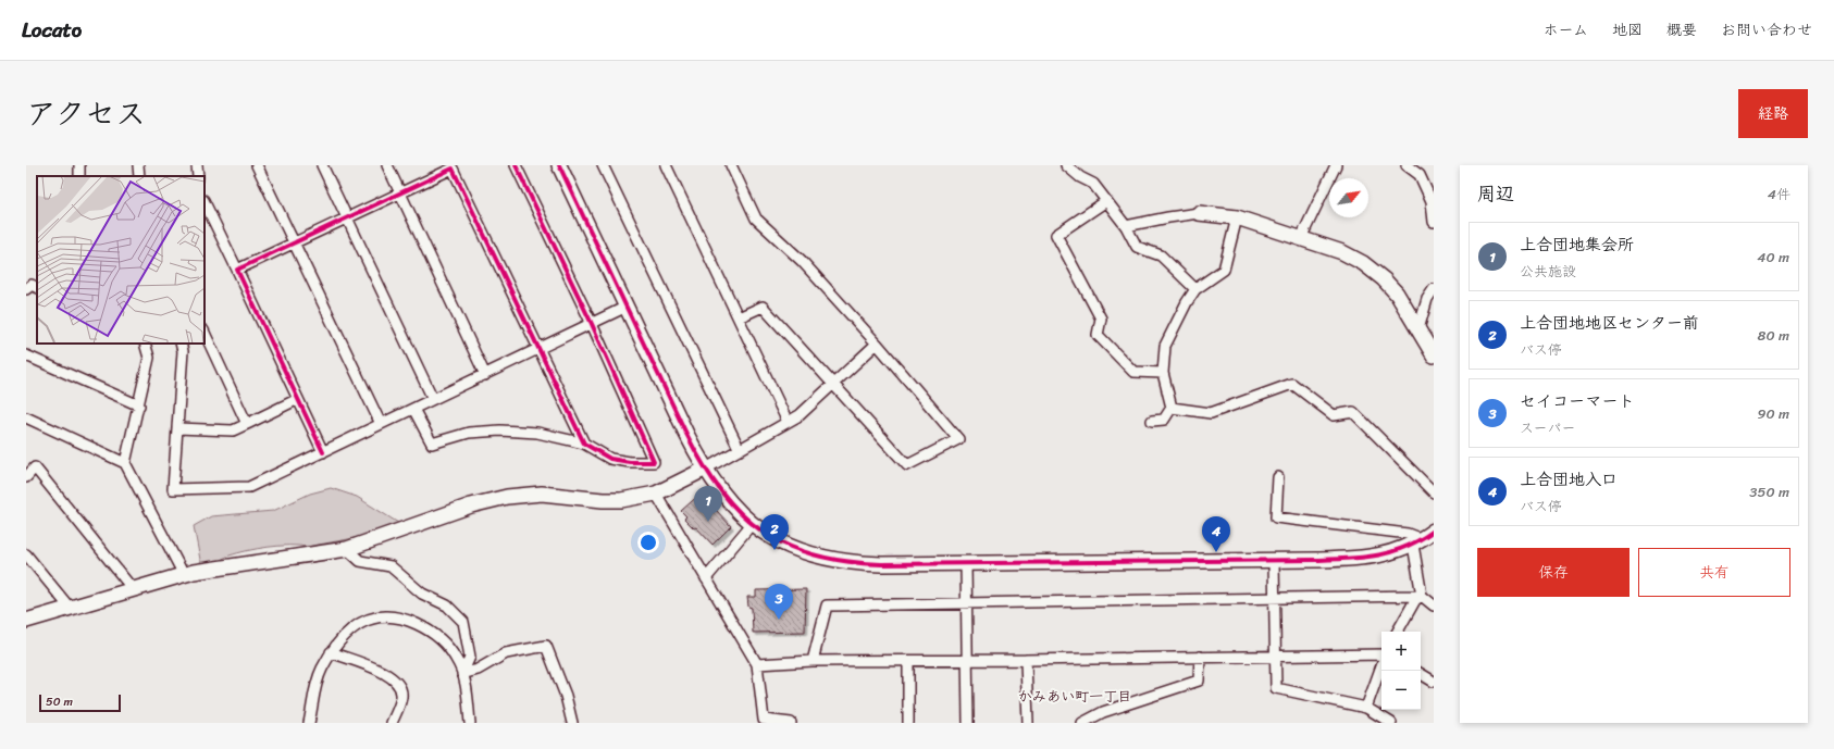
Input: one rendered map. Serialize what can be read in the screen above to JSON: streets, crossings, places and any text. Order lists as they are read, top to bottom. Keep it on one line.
{"districts":["かみあい町一丁目"],"scale_bar":"50 m","north":"top right","page":{"header":"Locato","nav":["ホーム","地図","概要","お問い合わせ"],"title":"アクセス","buttons":["経路",["保存","共有"]],"heading":["周辺","4件"],"list":[{"mark":"1","name":"上合団地集会所","note":"公共施設","value":"40 m"},{"mark":"2","name":"上合団地地区センター前","note":"バス停","value":"80 m"},{"mark":"3","name":"セイコーマート","note":"スーパー","value":"90 m"},{"mark":"4","name":"上合団地入口","note":"バス停","value":"350 m"}],"pins":["1","2","4","3"],"map_buttons":["+","−"],"scale":"50 m"}}
